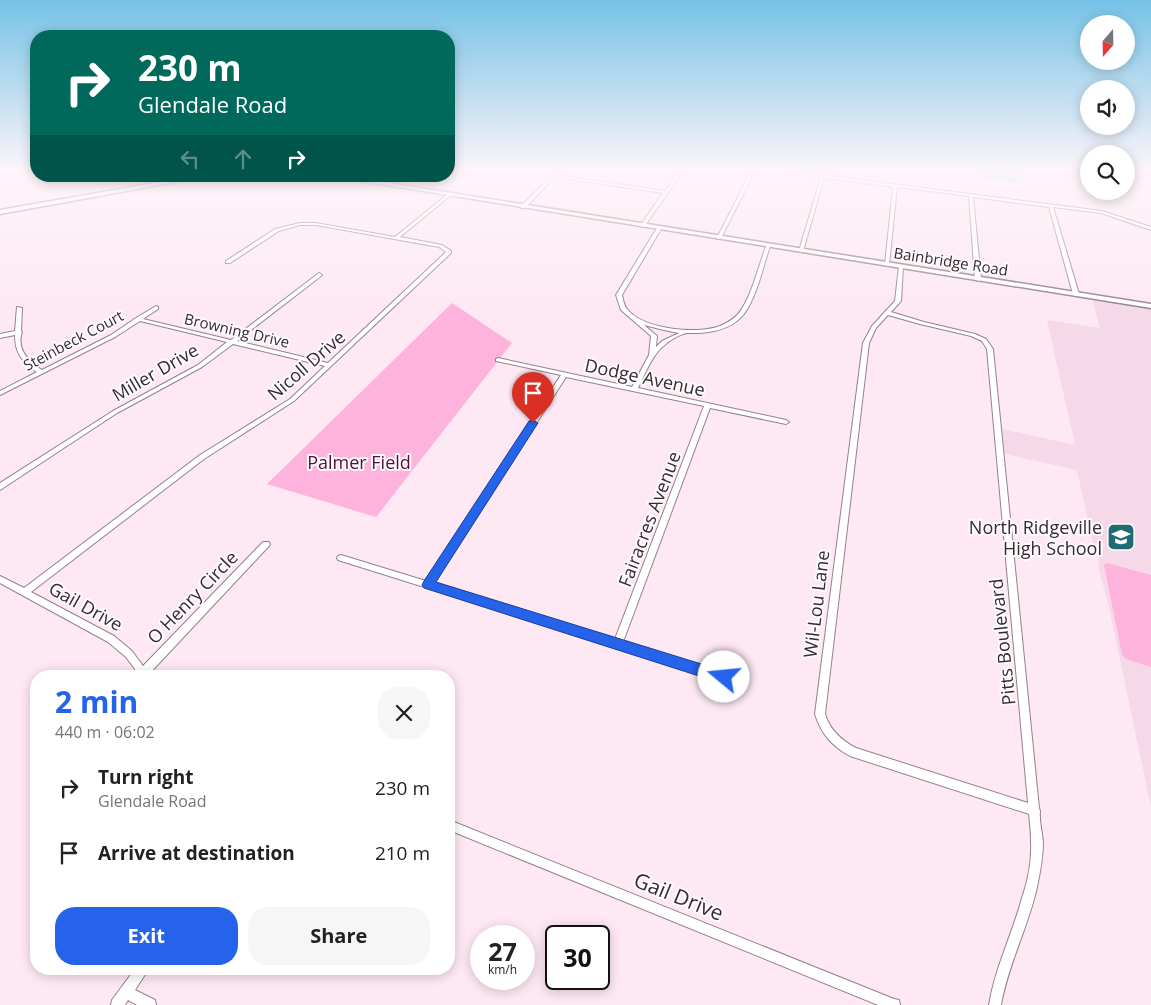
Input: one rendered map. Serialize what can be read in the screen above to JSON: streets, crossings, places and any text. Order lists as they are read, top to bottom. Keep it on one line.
{"streets":{"street":["Bainbridge Road","Browning Drive","Steinbeck Court","Nicoll Drive","Miller Drive","Dodge Avenue","Fairacres Avenue","O Henry Circle","Wil-Lou Lane","Gail Drive","Pitts Boulevard"]},"crossings":[["Bainbridge Road","Wil-Lou Lane"],["Browning Drive","Steinbeck Court"],["Browning Drive","Nicoll Drive"],["Browning Drive","Miller Drive"],["Nicoll Drive","Gail Drive"],["Dodge Avenue","Fairacres Avenue"],["Wil-Lou Lane","Pitts Boulevard"]],"parks":["Palmer Field"],"places":{"school or university":["North Ridgeville High School"]},"north":"bottom","page":{"turn":["230 m","Glendale Road"],"heading":["2 min","440 m · 06:02"],"list":[{"name":"Turn right","note":"Glendale Road","value":"230 m"},{"name":"Arrive at destination","value":"210 m"}],"buttons":["Exit","Share"],"speed":"27 km/h","limit":"30"}}
